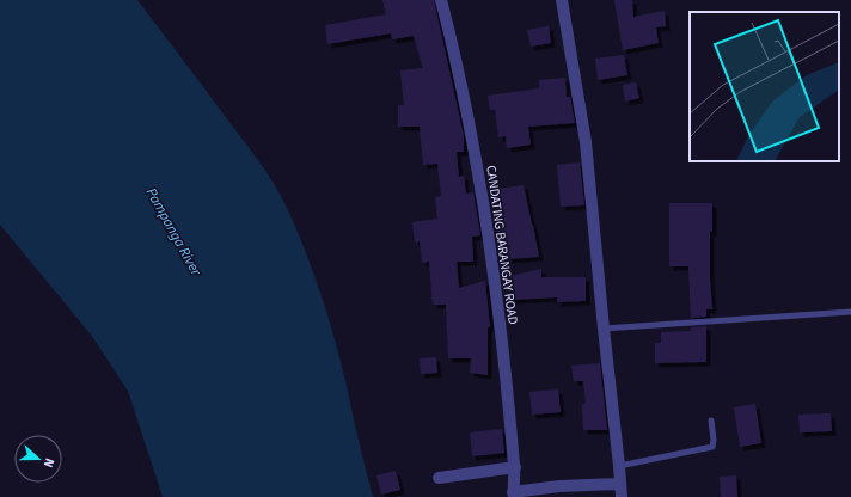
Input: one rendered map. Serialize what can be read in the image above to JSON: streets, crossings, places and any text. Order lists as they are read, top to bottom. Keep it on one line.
{"streets":{"street":["CANDATING BARANGAY ROAD"]},"water":["Pampanga River"],"north":"right"}
